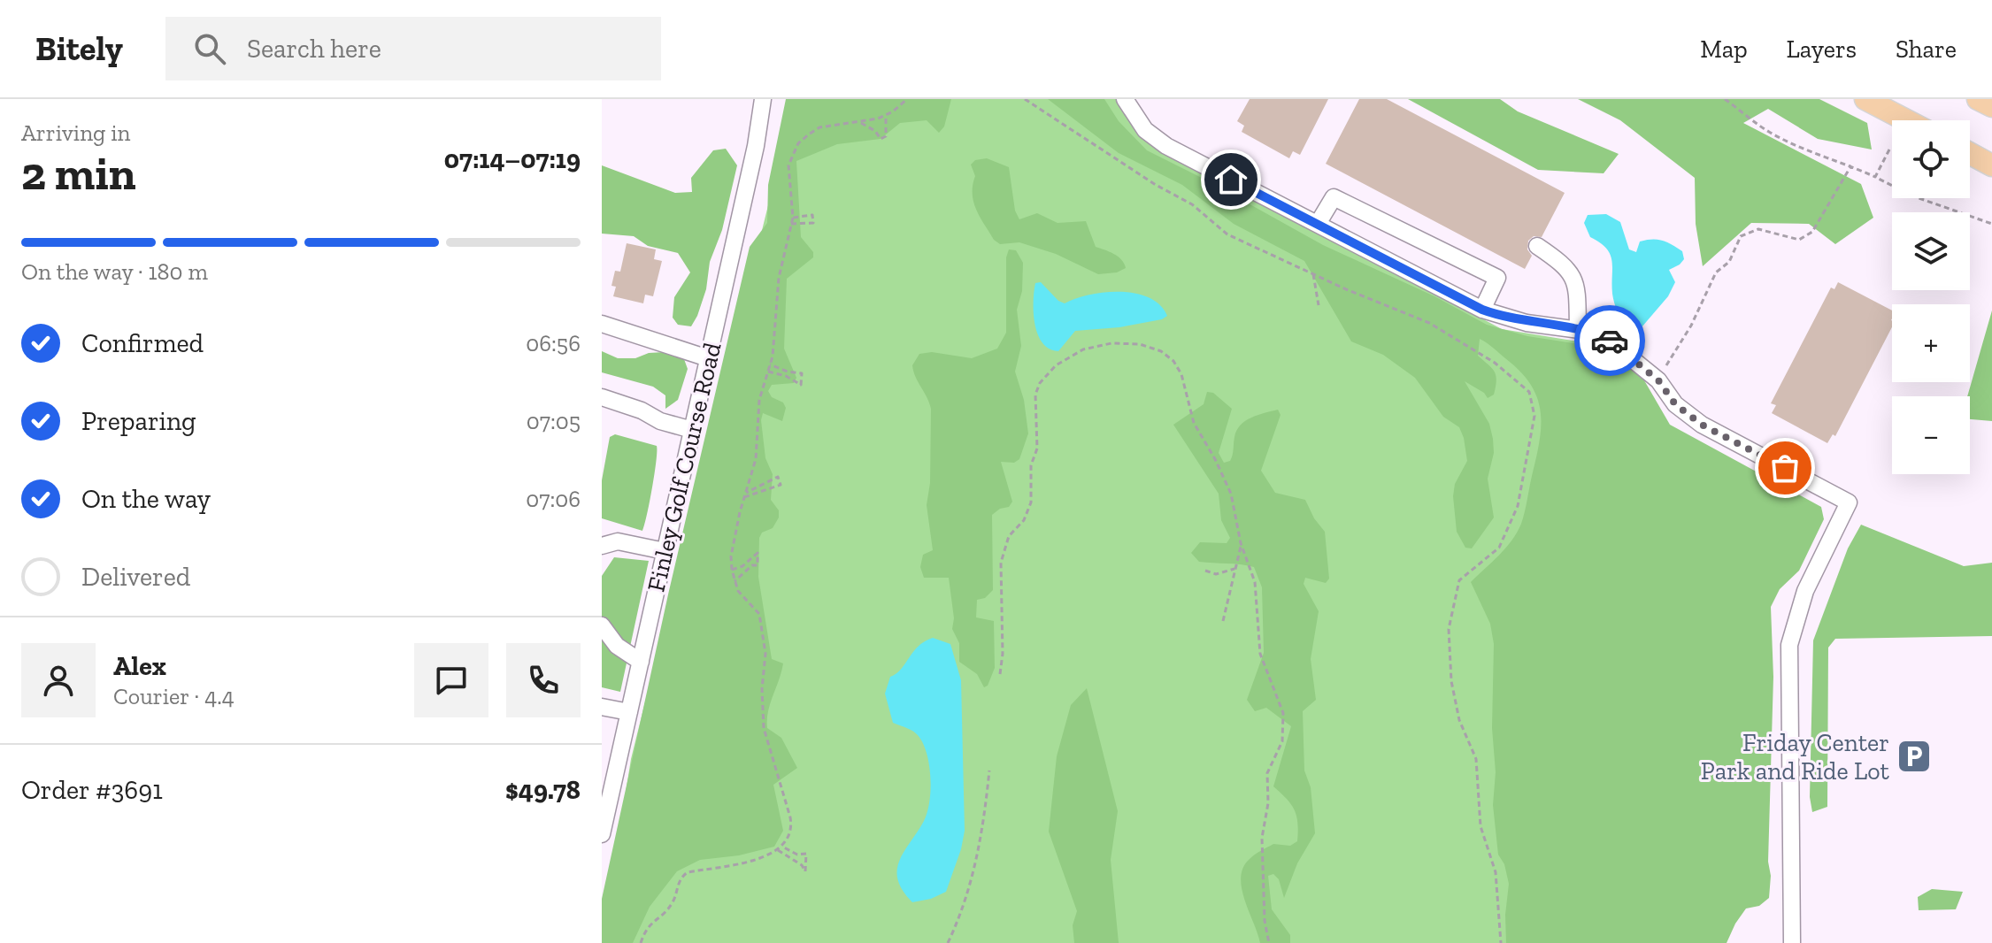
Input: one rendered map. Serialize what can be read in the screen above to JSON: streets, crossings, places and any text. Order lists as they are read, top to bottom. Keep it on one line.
{"streets":{"street":["Finley Golf Course Road"]},"places":{"parking":["Friday Center Park and Ride Lot"]},"page":{"header":"Bitely","search":"Search here","nav":["Map","Layers","Share"],"heading":["2 min","Arriving in","07:14–07:19"],"panel":["Alex","Courier · 4.4","Order #3691","$49.78"],"map_buttons":["+","−"],"bar":"On the way · 180 m","list":[["Confirmed","06:56"],["Preparing","07:05"],["On the way","07:06"],"Delivered"]}}
